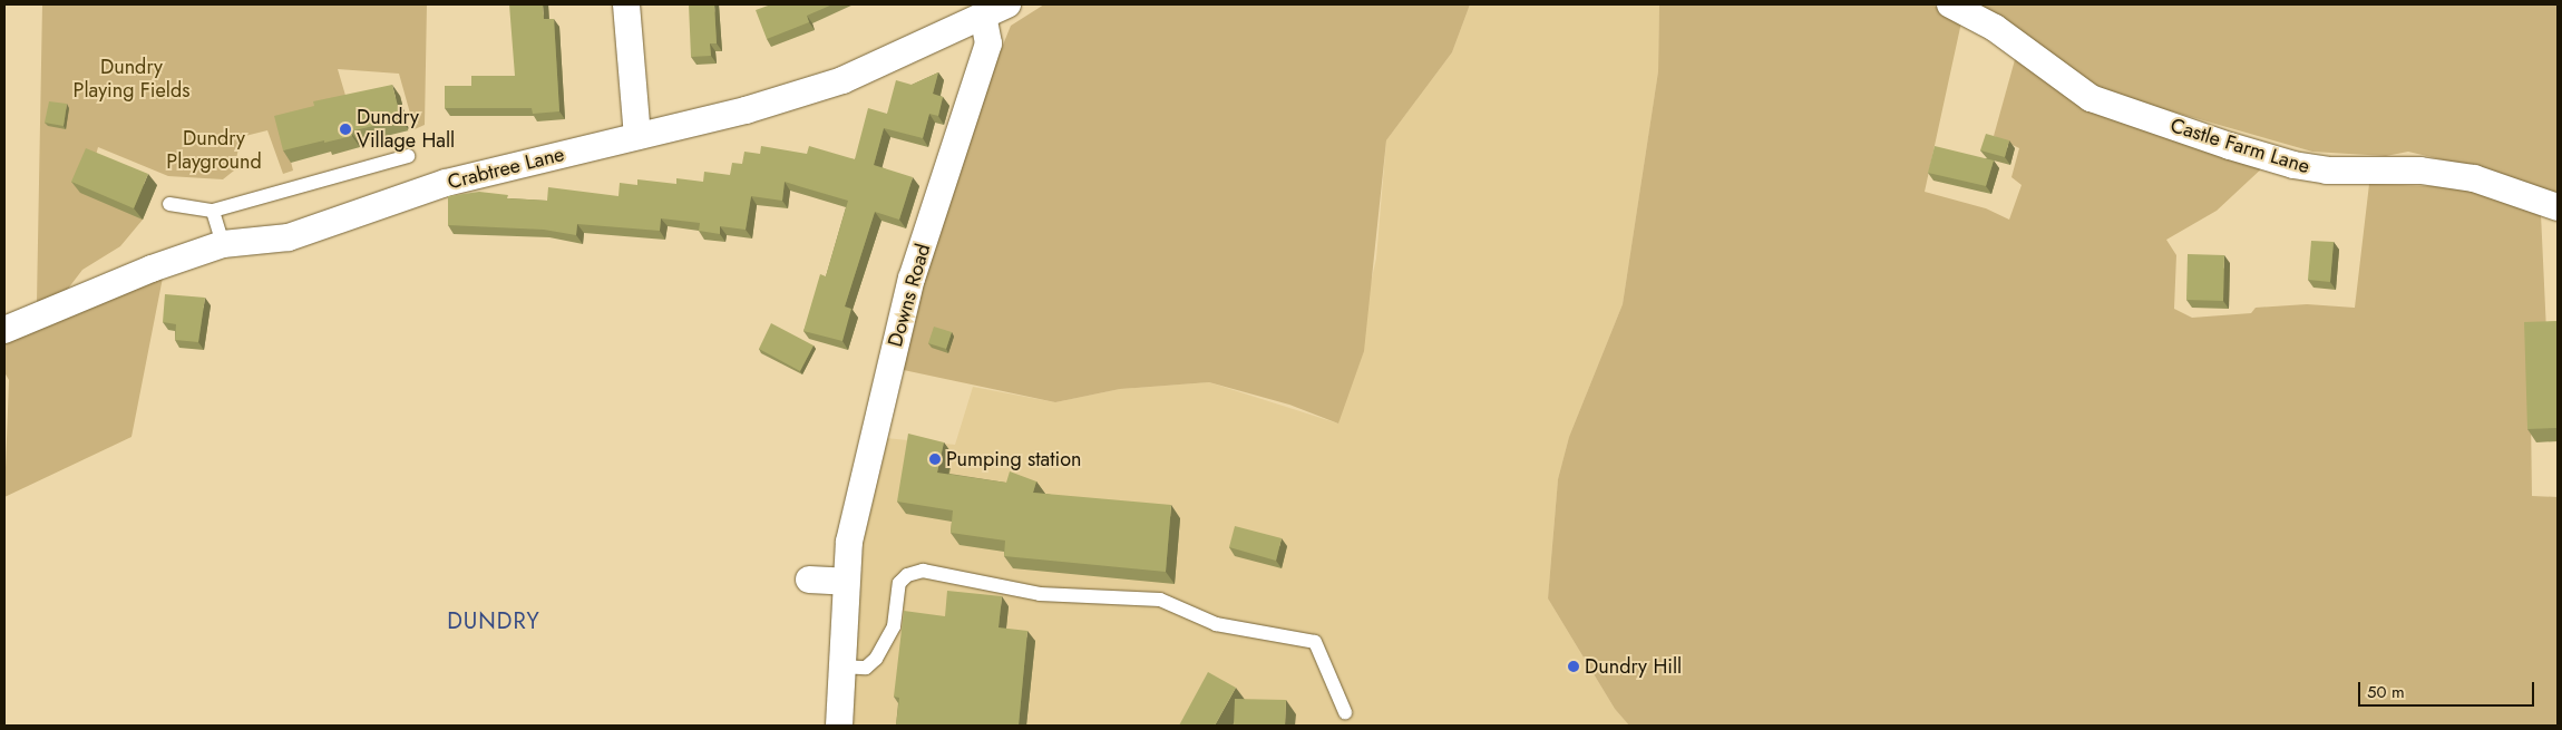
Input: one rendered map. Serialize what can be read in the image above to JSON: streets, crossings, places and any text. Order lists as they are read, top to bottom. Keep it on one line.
{"streets":{"street":["Castle Farm Lane","Crabtree Lane","Downs Road"]},"crossings":[["Crabtree Lane","Downs Road"]],"districts":["DUNDRY"],"parks":["Dundry Playing Fields","Dundry Playground"],"places":["Dundry Village Hall","Pumping station","Dundry Hill"],"scale_bar":"50 m"}
